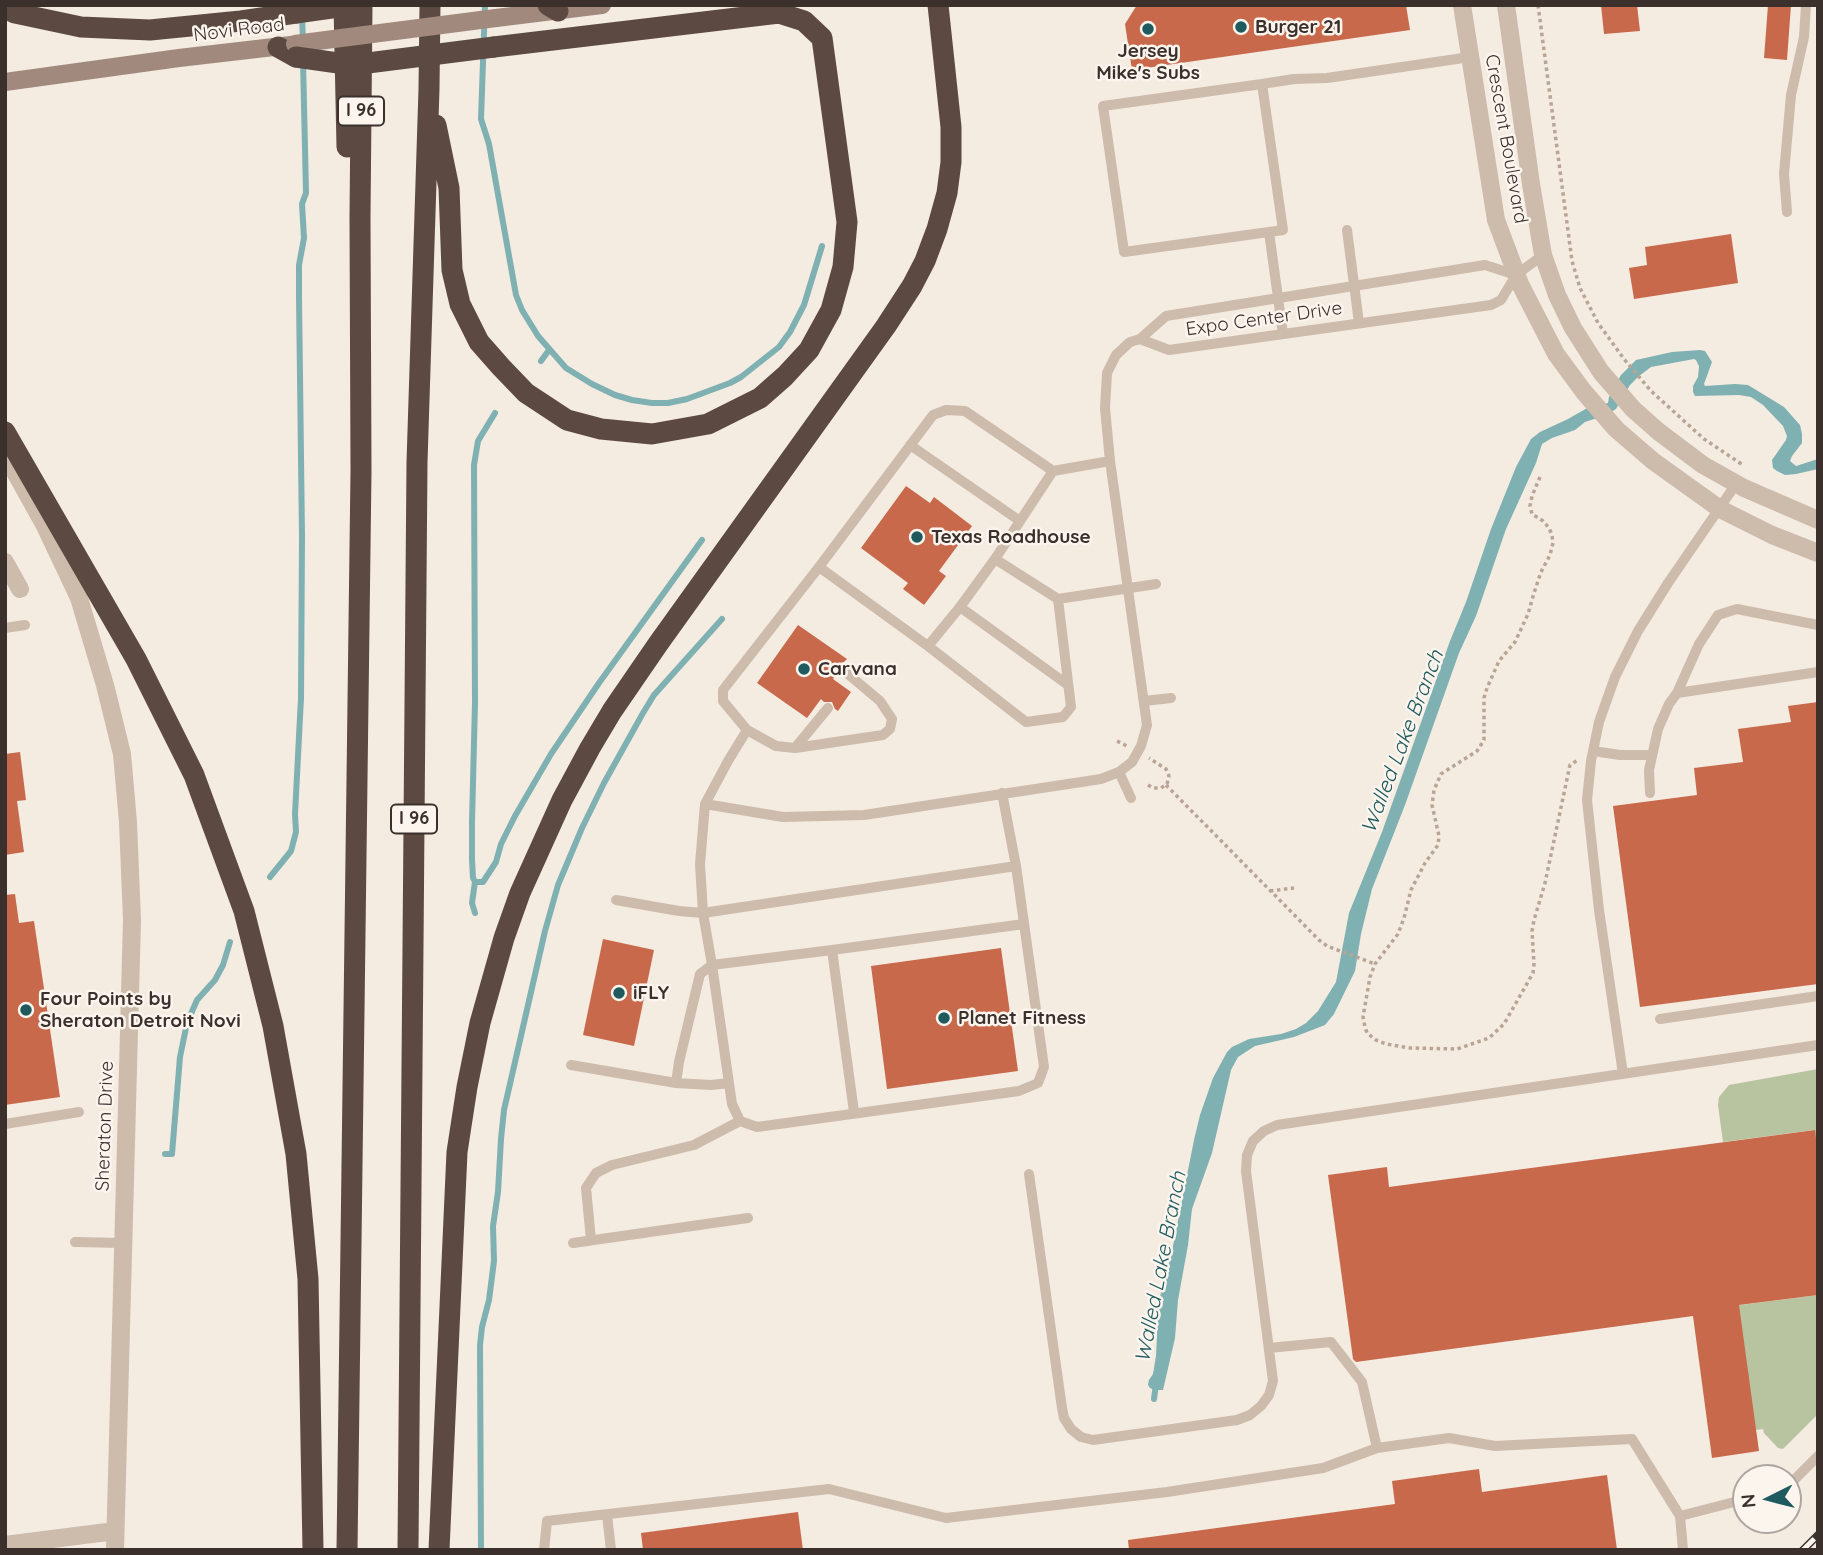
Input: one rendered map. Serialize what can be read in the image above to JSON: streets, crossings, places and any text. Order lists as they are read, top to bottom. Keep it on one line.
{"streets":{"highway":["I 96"],"main road":["Novi Road"],"street":["Crescent Boulevard","Sheraton Drive"],"lane":["Expo Center Drive"]},"crossings":[["Crescent Boulevard","Expo Center Drive"]],"water":["Walled Lake Branch"],"places":["Burger 21","Jersey Mike's Subs","Texas Roadhouse","Carvana","iFLY","Four Points by Sheraton Detroit Novi","Planet Fitness"],"north":"left"}
